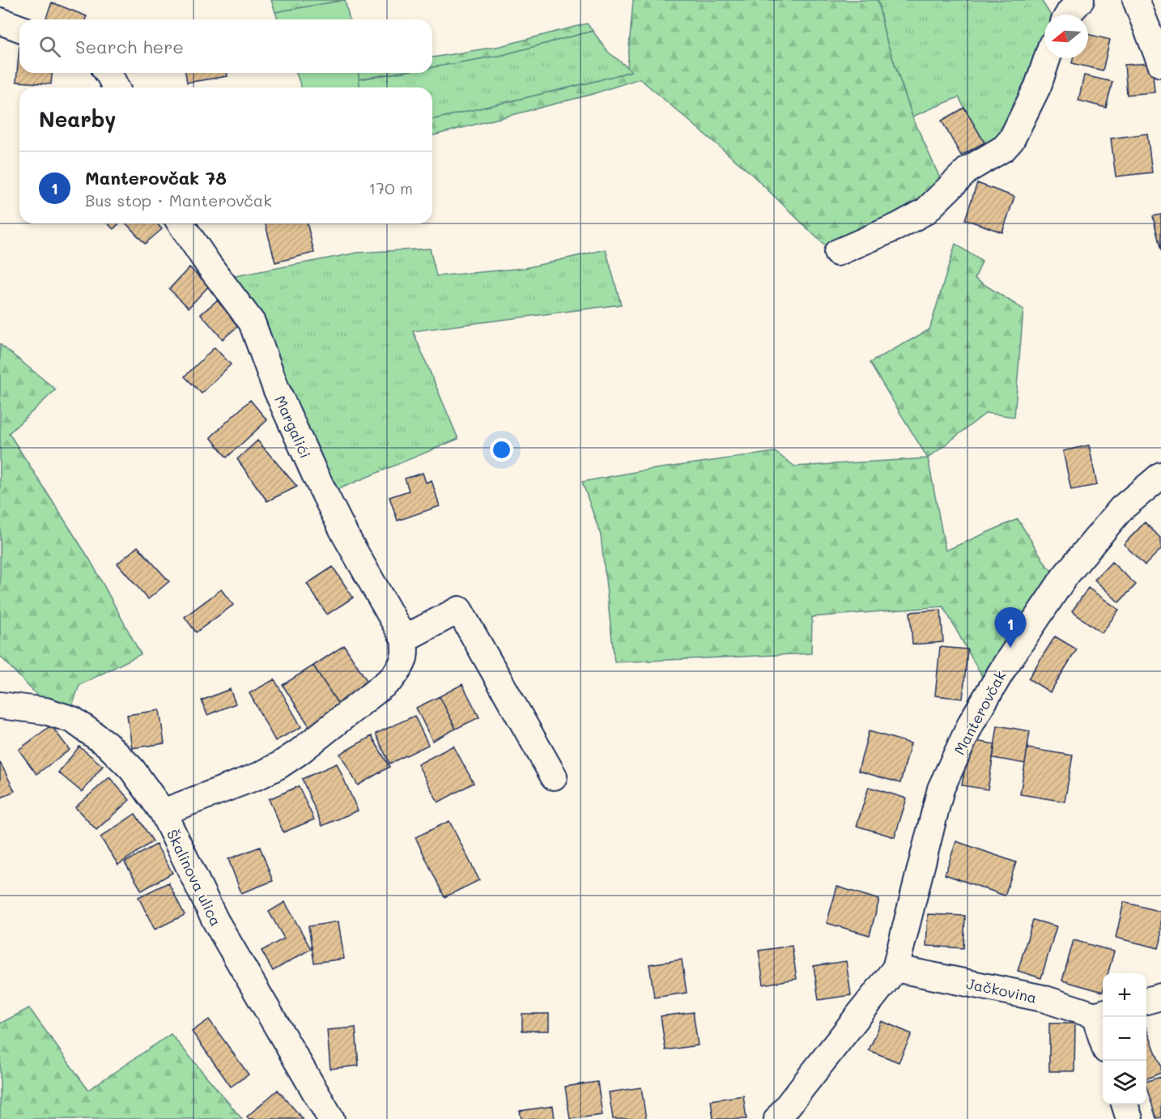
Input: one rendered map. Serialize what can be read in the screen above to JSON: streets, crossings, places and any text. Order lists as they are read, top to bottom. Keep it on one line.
{"streets":{"street":["Margalići","Manterovčak","Škalinova ulica","Jačkovina"]},"crossings":[["Manterovčak","Jačkovina"]],"north":"left","page":{"search":"Search here","heading":"Nearby","list":[{"mark":"1","name":"Manterovčak 78","note":"Bus stop · Manterovčak","value":"170 m"}],"pins":"1","map_buttons":["+","−"]}}
